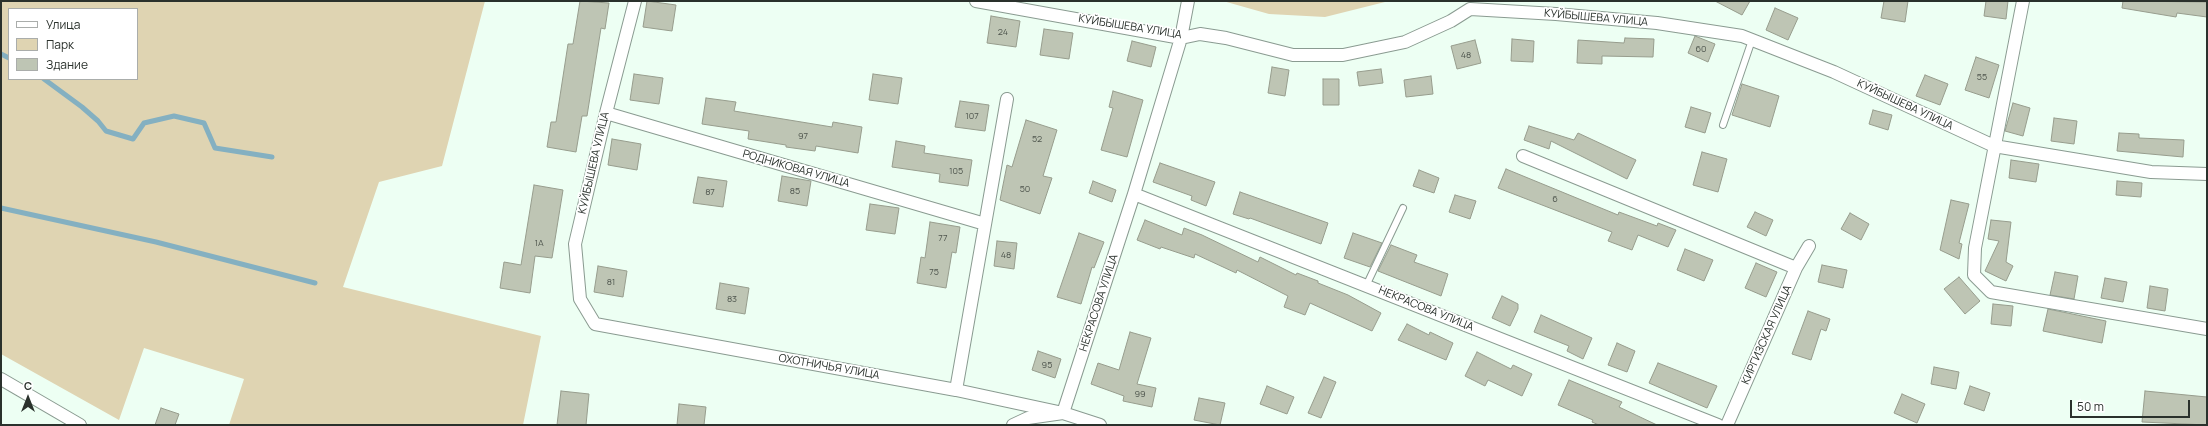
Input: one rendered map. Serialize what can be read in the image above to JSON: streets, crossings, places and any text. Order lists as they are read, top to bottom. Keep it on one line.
{"streets":{"street":["КУЙБЫШЕВА УЛИЦА","РОДНИКОВАЯ УЛИЦА","НЕКРАСОВА УЛИЦА","КИРГИЗСКАЯ УЛИЦА","ОХОТНИЧЬЯ УЛИЦА"]},"crossings":[["КУЙБЫШЕВА УЛИЦА","РОДНИКОВАЯ УЛИЦА"],["КУЙБЫШЕВА УЛИЦА","НЕКРАСОВА УЛИЦА"],["КУЙБЫШЕВА УЛИЦА","ОХОТНИЧЬЯ УЛИЦА"],["НЕКРАСОВА УЛИЦА","ОХОТНИЧЬЯ УЛИЦА"]],"house_numbers":["24","60","48","55","107","97","52","105","50","85","87","6","77","1А","48","75","81","83","95","99"],"legend":["Улица","Парк","Здание"],"scale_bar":"50 m","north":"top"}
